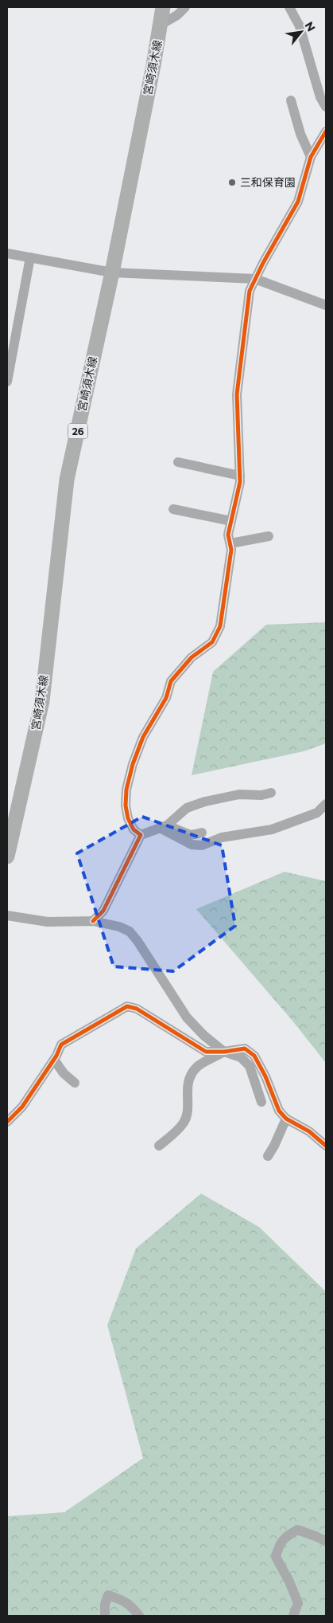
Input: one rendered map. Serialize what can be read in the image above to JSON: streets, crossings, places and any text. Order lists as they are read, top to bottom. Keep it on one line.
{"streets":{"main road":["宮崎須木線","26"]},"places":["三和保育園"],"north":"top right"}
